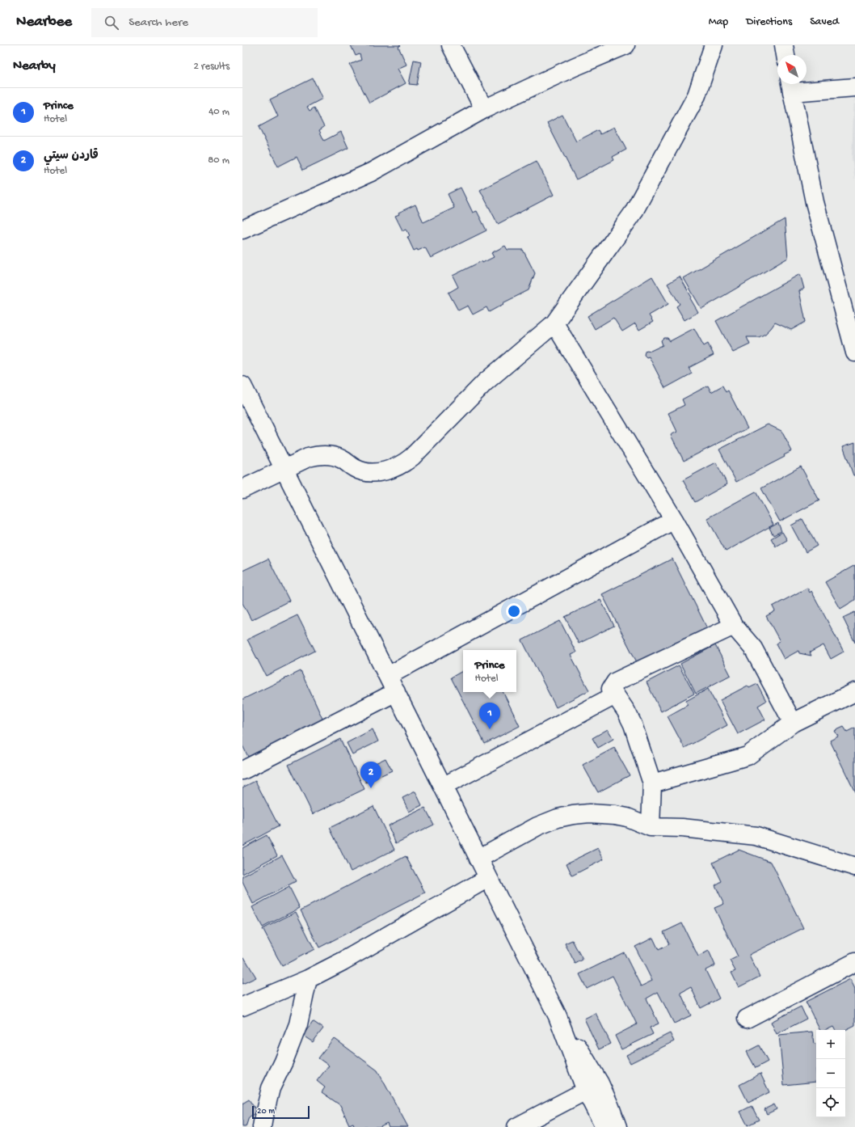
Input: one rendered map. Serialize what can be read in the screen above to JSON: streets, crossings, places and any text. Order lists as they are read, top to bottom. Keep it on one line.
{"scale_bar":"20 m","north":"top left","page":{"header":"Nearbee","search":"Search here","nav":["Map","Directions","Saved"],"heading":["Nearby","2 results"],"list":[{"mark":"1","name":"Prince","note":"Hotel","value":"40 m"},{"mark":"2","name":"قاردن سيتي","note":"Hotel","value":"80 m"}],"popup":["Prince","Hotel"],"pins":["1","2"],"map_buttons":["+","−"],"scale":"20 m"}}
